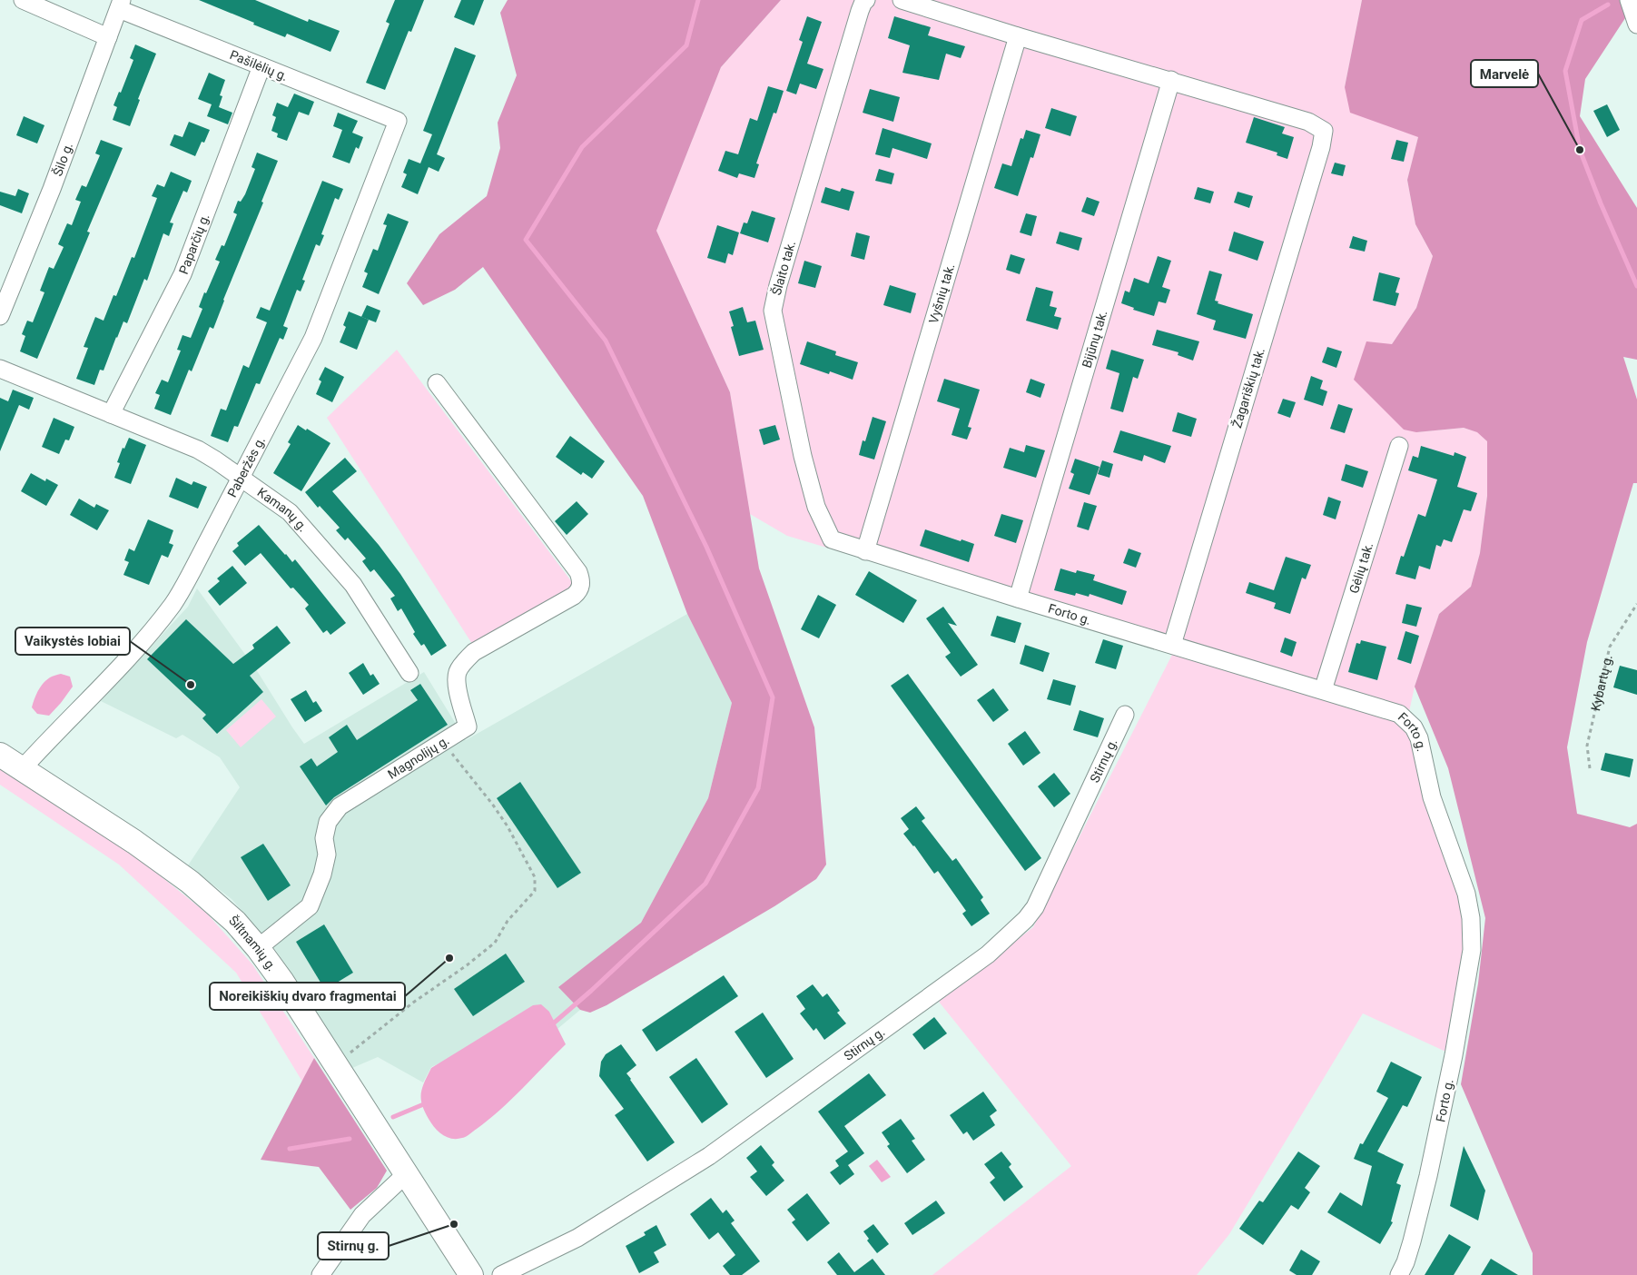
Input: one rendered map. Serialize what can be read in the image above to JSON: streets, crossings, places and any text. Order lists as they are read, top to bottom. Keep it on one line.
{"streets":{"main road":["Šiltnamių g."],"street":["Pašilėlių g.","Šilo g.","Paparčių g.","Šlaito tak.","Vyšnių tak.","Bijūnų tak.","Žagariškių tak.","Paberžės g.","Kamanų g.","Gėlių tak.","Forto g.","Magnolijų g.","Stirnų g."],"path":["Kybartų g."]},"crossings":[["Pašilėlių g.","Šilo g."],["Pašilėlių g.","Paparčių g."],["Pašilėlių g.","Paberžės g."],["Paparčių g.","Kamanų g."],["Šlaito tak.","Forto g."],["Vyšnių tak.","Forto g."],["Bijūnų tak.","Žagariškių tak."],["Bijūnų tak.","Forto g."],["Žagariškių tak.","Forto g."],["Paberžės g.","Kamanų g."],["Paberžės g.","Šiltnamių g."],["Gėlių tak.","Forto g."],["Magnolijų g.","Šiltnamių g."]],"places":["Marvelė","Vaikystės lobiai","Noreikiškių dvaro fragmentai","Stirnų g."]}
